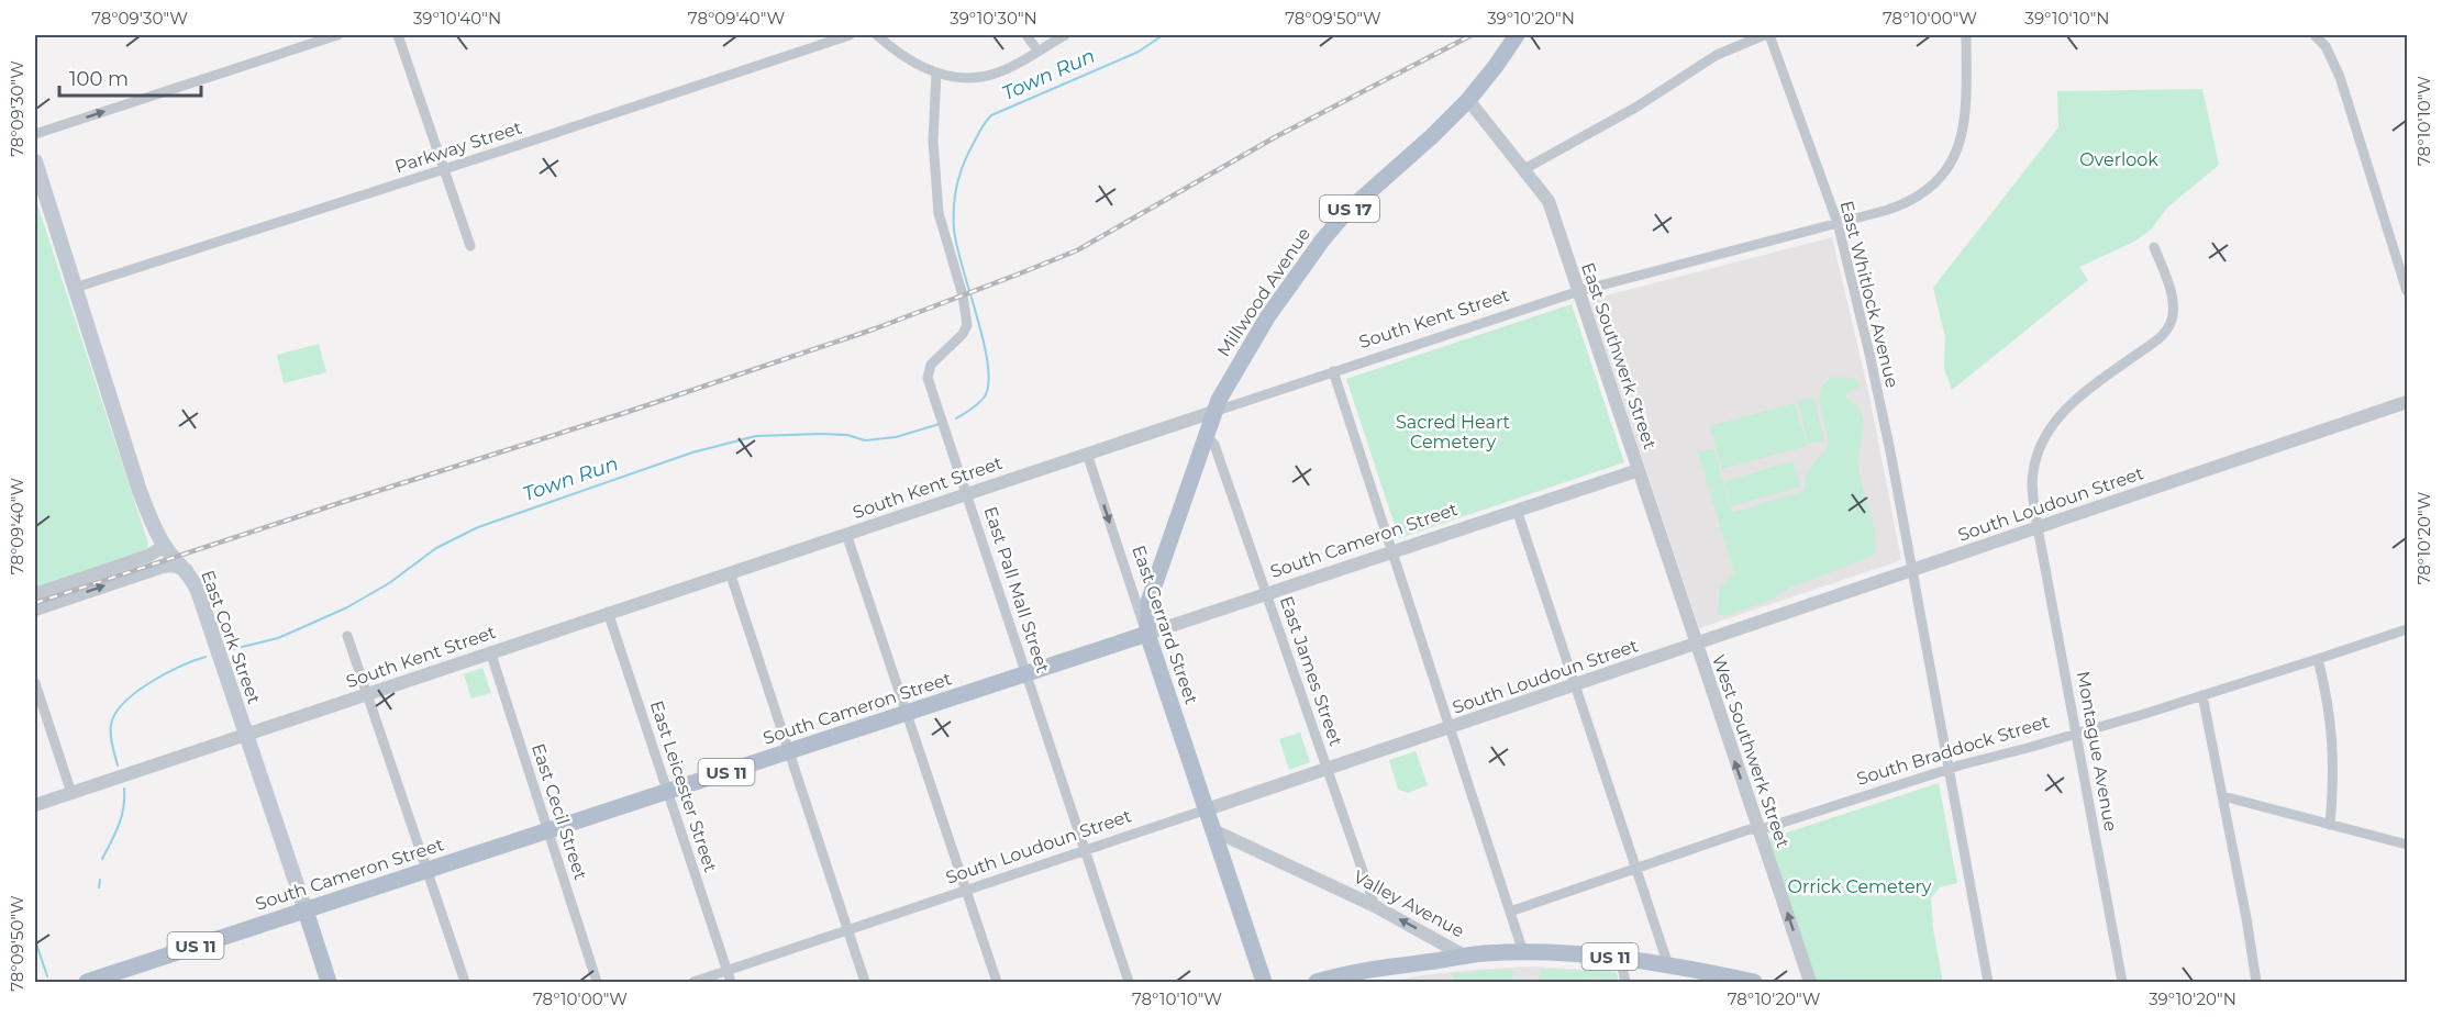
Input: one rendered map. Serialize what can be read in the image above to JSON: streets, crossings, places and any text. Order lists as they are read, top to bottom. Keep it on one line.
{"streets":{"main road":["US 17","Millwood Avenue","South Cameron Street","East Gerrard Street","East Cork Street","US 11","Valley Avenue"],"street":["Parkway Street","East Whitlock Avenue","South Kent Street","East Southwerk Street","South Loudoun Street","East Pall Mall Street","East James Street","South Braddock Street","West Southwerk Street","Montague Avenue","East Leicester Street","East Cecil Street"]},"crossings":[["Parkway Street","East Cork Street"],["Millwood Avenue","South Kent Street"],["Millwood Avenue","East Southwerk Street"],["Millwood Avenue","South Cameron Street"],["Millwood Avenue","East Gerrard Street"],["Millwood Avenue","East James Street"],["East Whitlock Avenue","South Kent Street"],["East Whitlock Avenue","South Loudoun Street"],["East Whitlock Avenue","South Braddock Street"],["South Kent Street","East Southwerk Street"],["South Kent Street","East Pall Mall Street"],["South Kent Street","East Gerrard Street"],["South Kent Street","East Cork Street"],["South Kent Street","East Leicester Street"],["South Kent Street","East Cecil Street"],["East Southwerk Street","South Loudoun Street"],["East Southwerk Street","South Cameron Street"],["East Southwerk Street","West Southwerk Street"],["South Loudoun Street","East Pall Mall Street"],["South Loudoun Street","East Gerrard Street"],["South Loudoun Street","East James Street"],["South Loudoun Street","West Southwerk Street"],["South Loudoun Street","Montague Avenue"],["South Loudoun Street","East Leicester Street"],["South Cameron Street","East Pall Mall Street"],["South Cameron Street","East Gerrard Street"],["South Cameron Street","East Cork Street"],["South Cameron Street","East James Street"],["South Cameron Street","East Leicester Street"],["South Cameron Street","East Cecil Street"],["East Gerrard Street","Valley Avenue"],["East James Street","Valley Avenue"],["South Braddock Street","West Southwerk Street"],["South Braddock Street","Montague Avenue"],["US 11","Valley Avenue"]],"one_way":["West Southwerk Street"],"water":["Town Run"],"parks":["Overlook","Sacred Heart Cemetery","Orrick Cemetery"],"scale_bar":"100 m","coordinates":["78°09'30\"W","39°10'40\"N","78°09'40\"W","39°10'30\"N","78°09'50\"W","39°10'20\"N","78°10'00\"W","39°10'10\"N","78°10'10\"W","78°10'20\"W"]}
